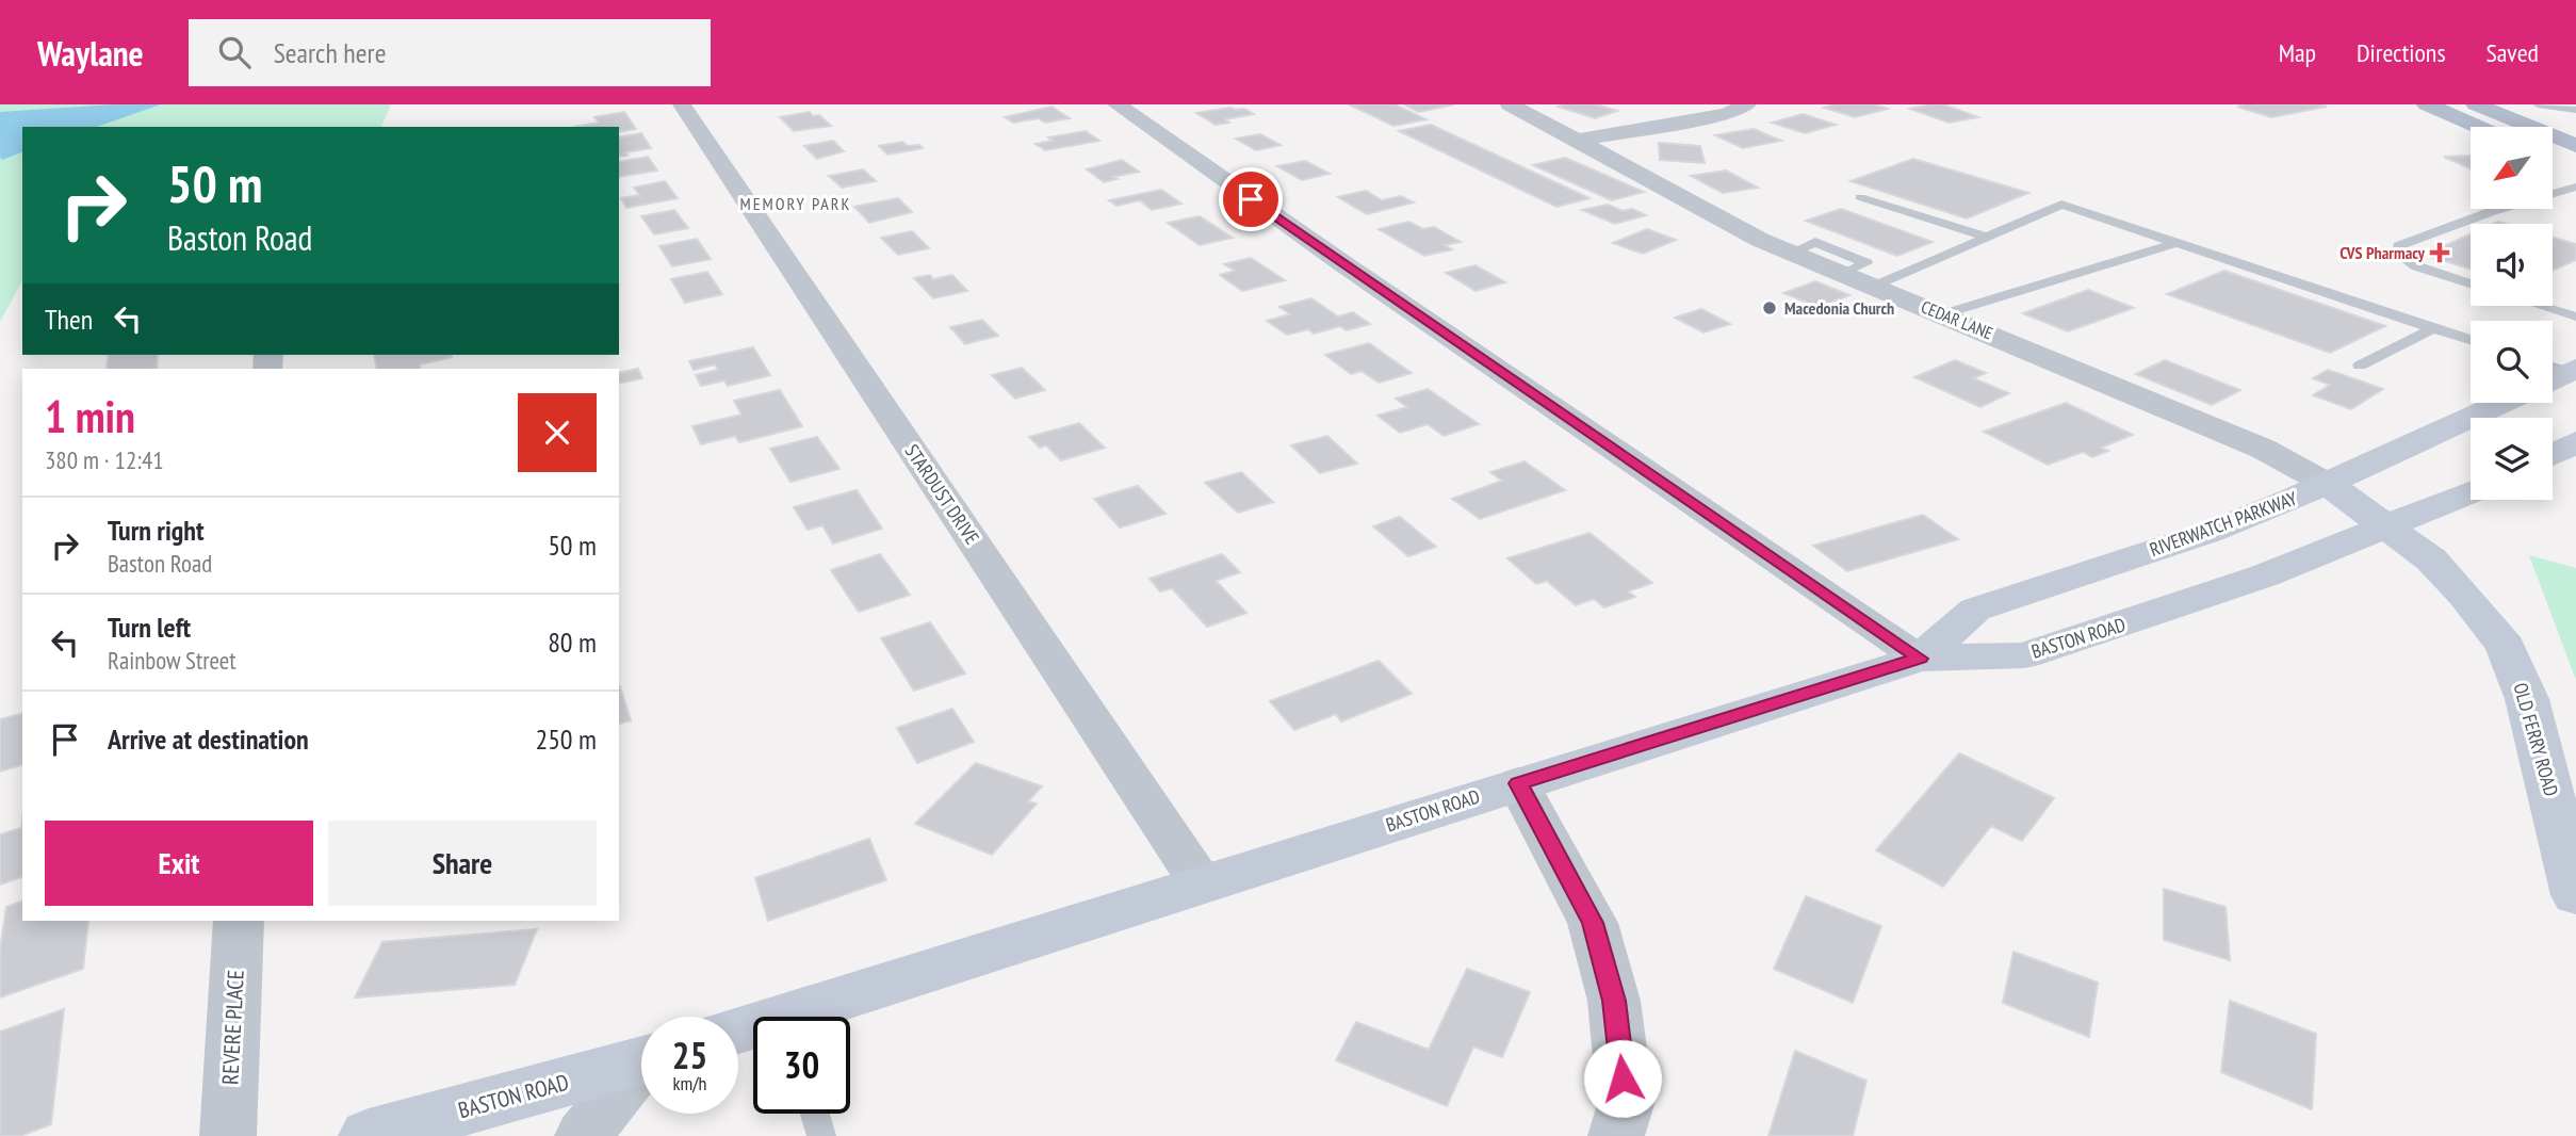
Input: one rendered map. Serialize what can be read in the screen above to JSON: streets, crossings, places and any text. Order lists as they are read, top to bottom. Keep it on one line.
{"streets":{"main road":["RIVERWATCH PARKWAY","BASTON ROAD","OLD FERRY ROAD"],"street":["CEDAR LANE","STARDUST DRIVE","REVERE PLACE"]},"crossings":[["CEDAR LANE","RIVERWATCH PARKWAY"],["CEDAR LANE","OLD FERRY ROAD"],["STARDUST DRIVE","BASTON ROAD"],["RIVERWATCH PARKWAY","BASTON ROAD"],["RIVERWATCH PARKWAY","OLD FERRY ROAD"],["BASTON ROAD","OLD FERRY ROAD"]],"districts":["MEMORY PARK"],"places":{"health":["CVS Pharmacy"],"other":["Macedonia Church"]},"north":"bottom left","page":{"header":"Waylane","search":"Search here","nav":["Map","Directions","Saved"],"turn":["50 m","Baston Road"],"then":"Then","heading":["1 min","380 m · 12:41"],"list":[{"name":"Turn right","note":"Baston Road","value":"50 m"},{"name":"Turn left","note":"Rainbow Street","value":"80 m"},{"name":"Arrive at destination","value":"250 m"}],"buttons":["Exit","Share"],"speed":"25 km/h","limit":"30"}}
